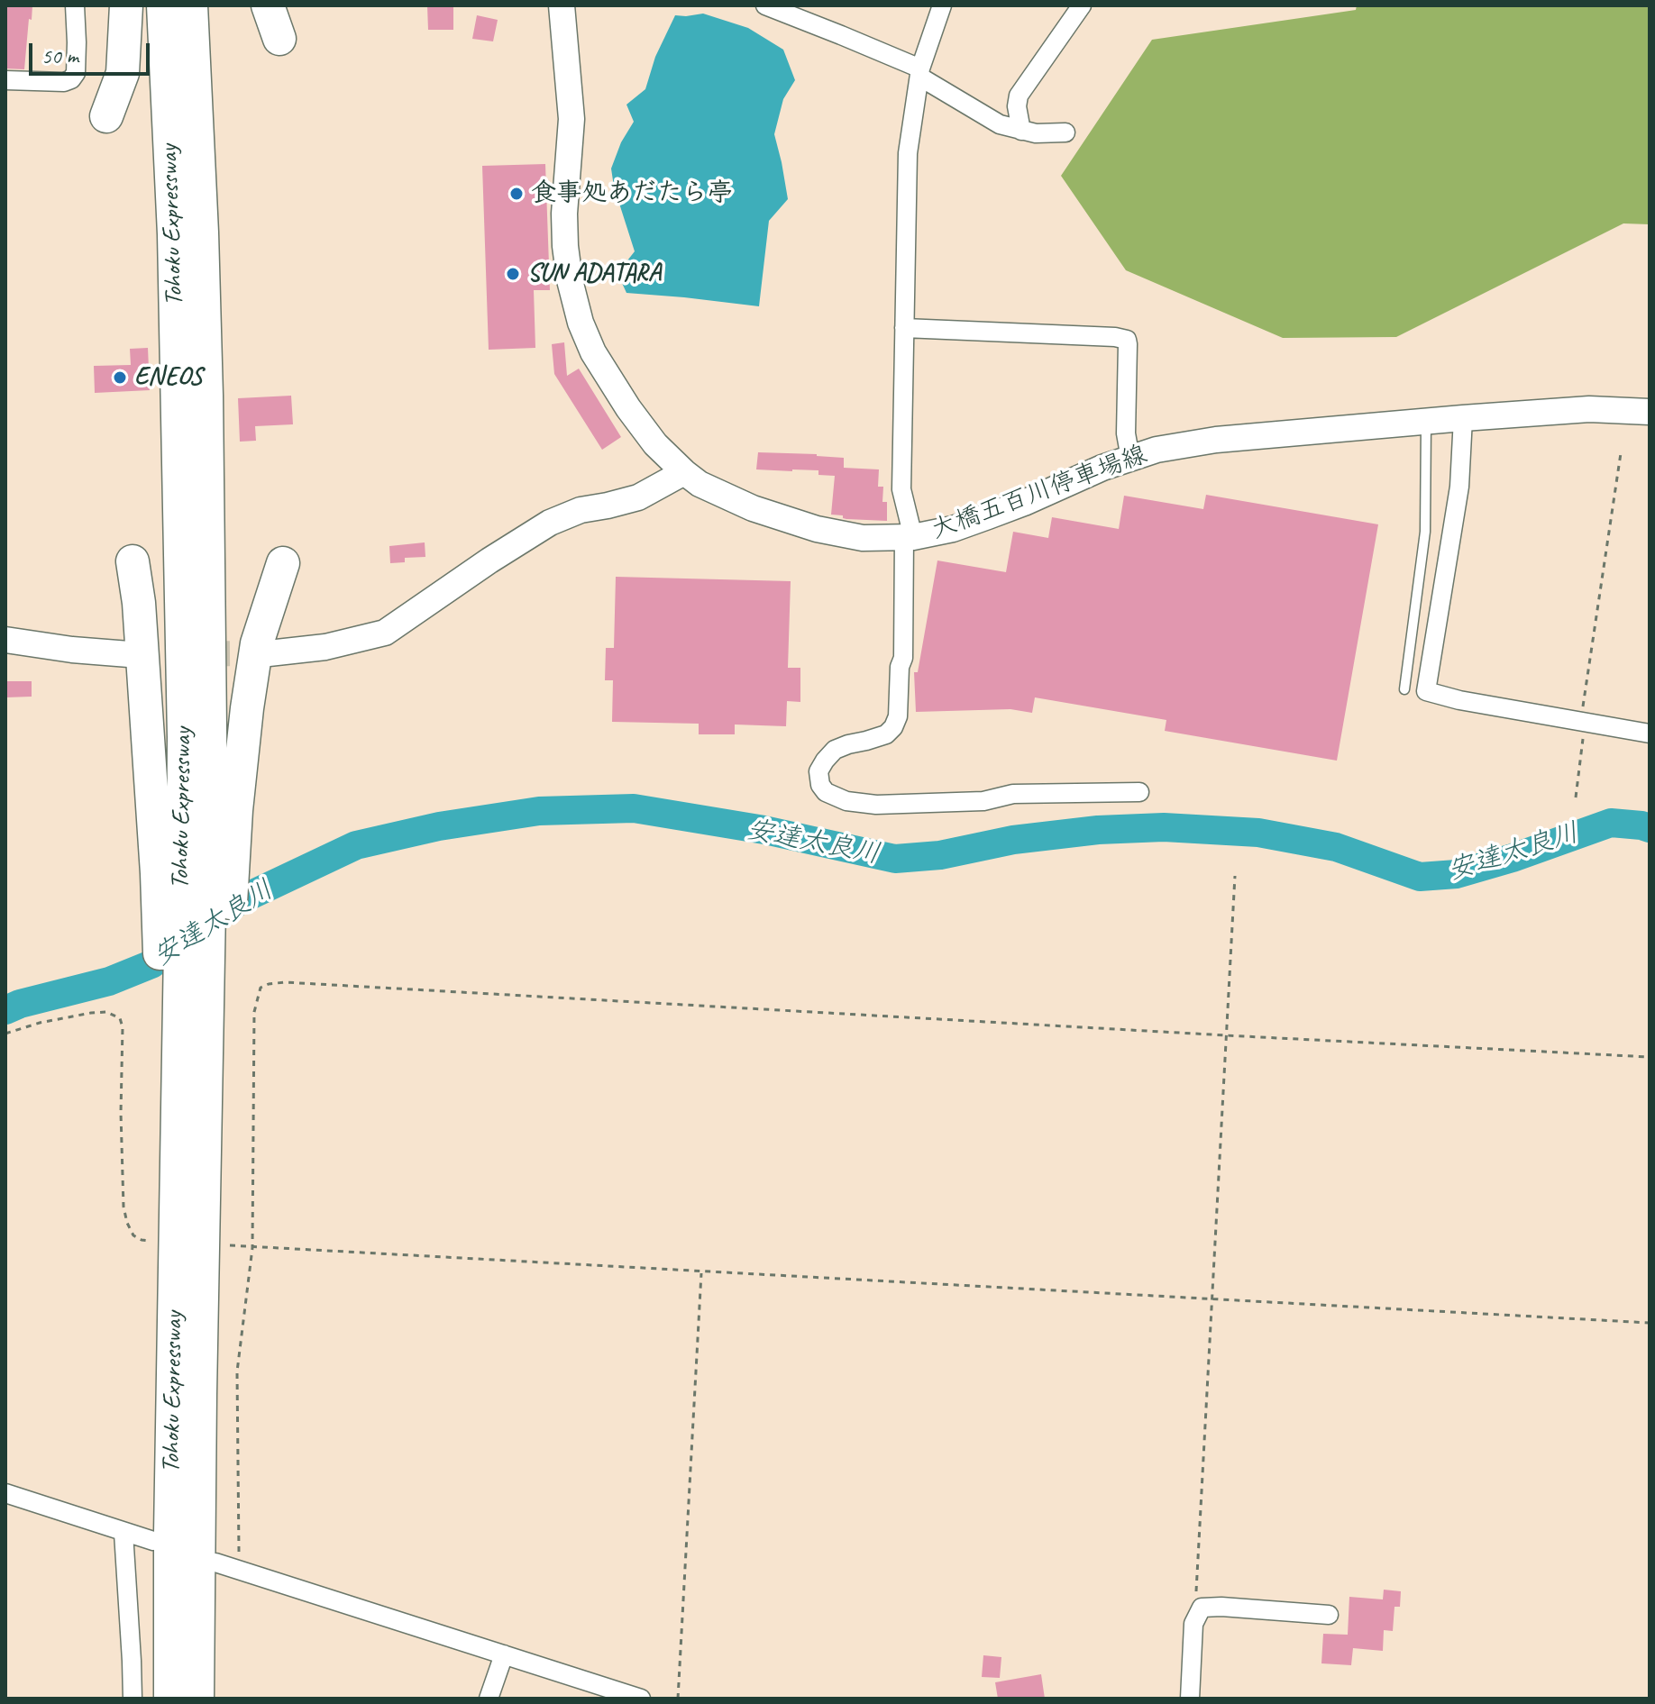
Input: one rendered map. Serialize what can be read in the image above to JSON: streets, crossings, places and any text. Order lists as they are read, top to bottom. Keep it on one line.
{"streets":{"highway":["Tohoku Expressway"],"main road":["大橋五百川停車場線"]},"water":["安達太良川"],"places":["食事処あだたら亭","SUN ADATARA","ENEOS"],"scale_bar":"50 m"}
